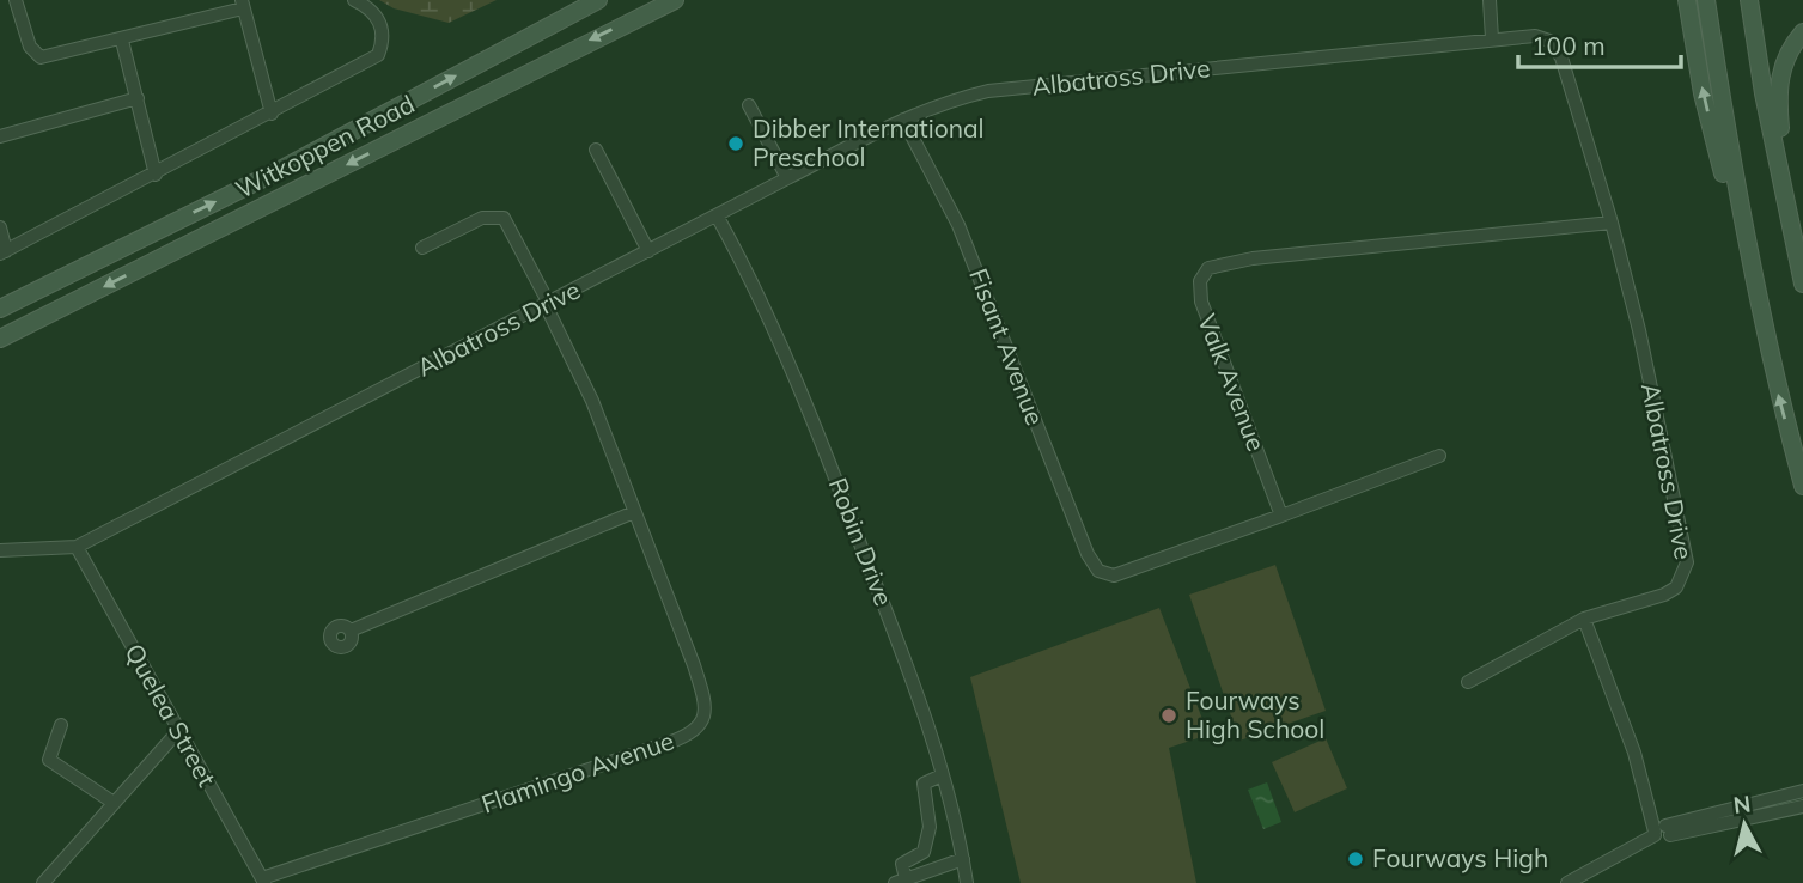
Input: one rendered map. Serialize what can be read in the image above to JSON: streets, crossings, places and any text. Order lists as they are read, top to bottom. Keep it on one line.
{"streets":{"main road":["Witkoppen Road"],"street":["Albatross Drive","Fisant Avenue","Valk Avenue","Robin Drive","Quelea Street","Flamingo Avenue"]},"crossings":[["Albatross Drive","Fisant Avenue"],["Albatross Drive","Valk Avenue"],["Albatross Drive","Robin Drive"],["Albatross Drive","Quelea Street"],["Albatross Drive","Flamingo Avenue"],["Fisant Avenue","Valk Avenue"],["Quelea Street","Flamingo Avenue"]],"places":["Dibber International Preschool","Fourways High School","Fourways High"],"scale_bar":"100 m","north":"top"}
